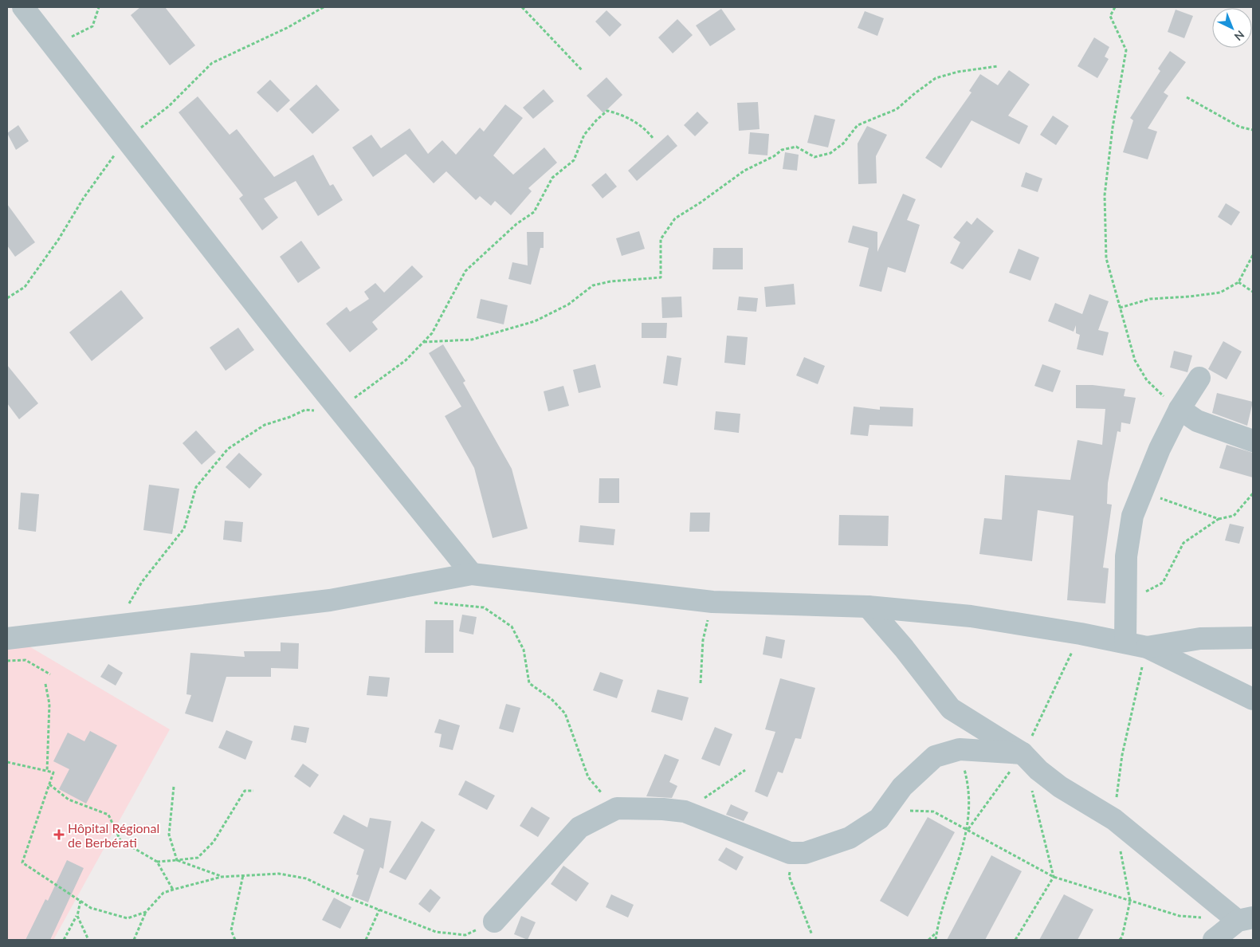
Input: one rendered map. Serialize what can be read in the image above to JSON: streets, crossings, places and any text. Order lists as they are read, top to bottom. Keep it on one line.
{"places":{"health":["Hôpital Régional de Berbérati"]},"north":"bottom right"}
